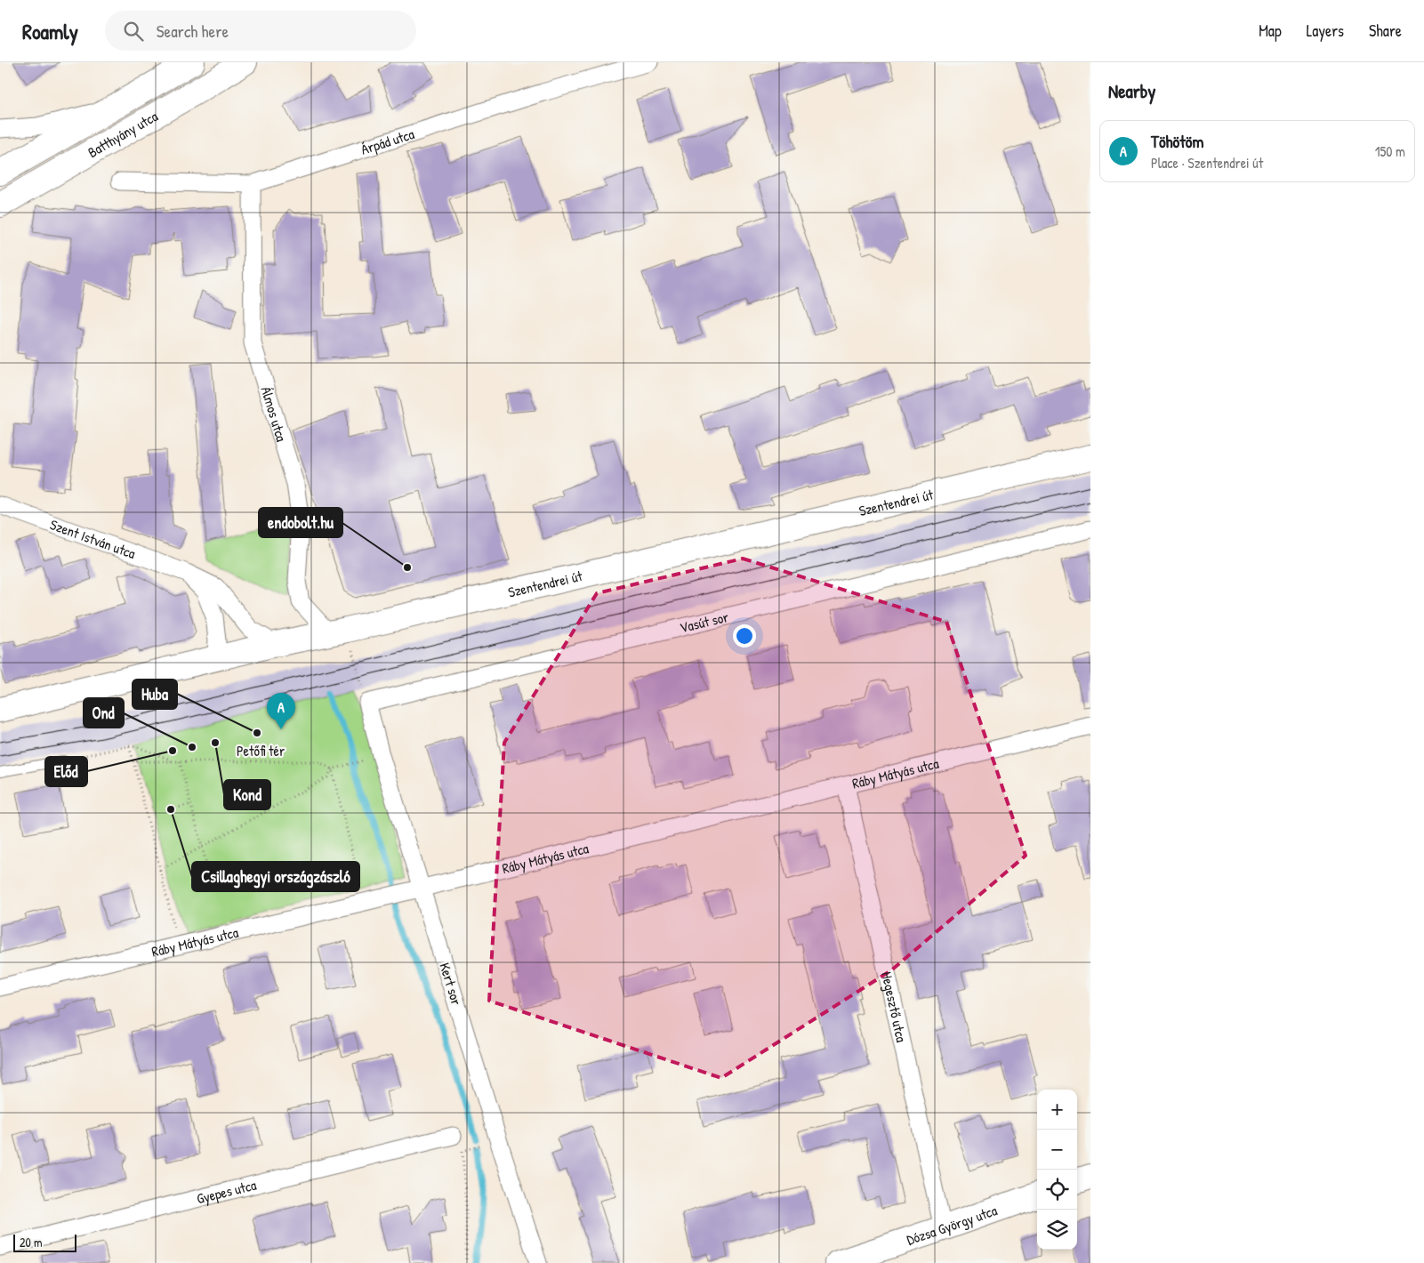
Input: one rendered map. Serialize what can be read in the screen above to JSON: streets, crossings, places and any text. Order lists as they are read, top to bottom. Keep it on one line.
{"streets":{"main road":["Batthyány utca","Szentendrei út","Dózsa György utca"],"street":["Árpád utca","Álmos utca","Szent István utca","Vasút sor","Ráby Mátyás utca","Kert sor","Hegesztő utca","Gyepes utca"],"path":["Petőfi tér"]},"crossings":[["Árpád utca","Álmos utca"],["Álmos utca","Szentendrei út"],["Szentendrei út","Szent István utca"],["Vasút sor","Kert sor"],["Ráby Mátyás utca","Kert sor"],["Ráby Mátyás utca","Hegesztő utca"],["Hegesztő utca","Dózsa György utca"]],"places":["endobolt.hu","Huba","Kond","Ond","Előd","Csillaghegyi országzászló"],"scale_bar":"20 m","page":{"header":"Roamly","search":"Search here","nav":["Map","Layers","Share"],"heading":"Nearby","list":[{"mark":"A","name":"Töhötöm","note":"Place · Szentendrei út","value":"150 m"}],"pins":"A","map_buttons":["+","−"],"scale":"20 m"}}
